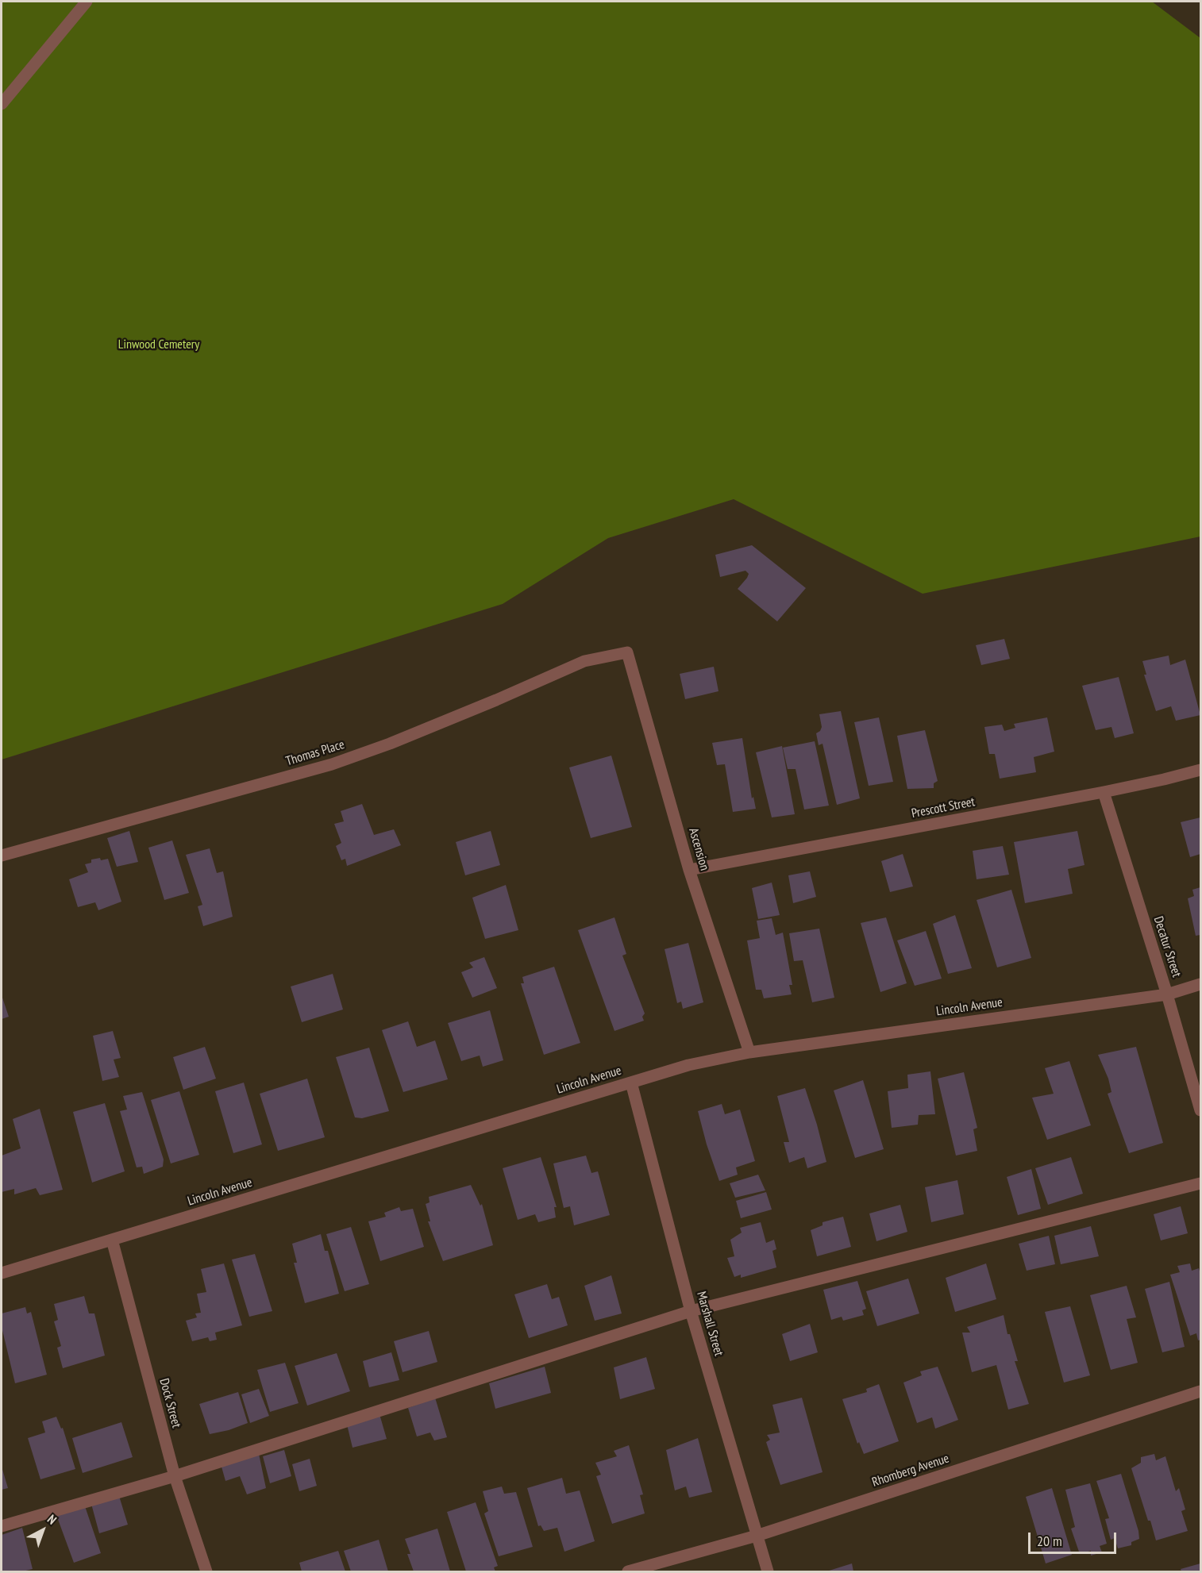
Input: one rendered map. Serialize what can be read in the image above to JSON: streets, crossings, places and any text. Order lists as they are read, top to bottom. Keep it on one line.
{"streets":{"street":["Thomas Place","Prescott Street","Ascension","Decatur Street","Lincoln Avenue","Marshall Street","Dock Street","Rhomberg Avenue"]},"crossings":[["Thomas Place","Ascension"],["Prescott Street","Ascension"],["Prescott Street","Decatur Street"],["Ascension","Lincoln Avenue"],["Decatur Street","Lincoln Avenue"],["Lincoln Avenue","Marshall Street"],["Lincoln Avenue","Dock Street"],["Marshall Street","Rhomberg Avenue"]],"parks":["Linwood Cemetery"],"scale_bar":"20 m","north":"top right"}
